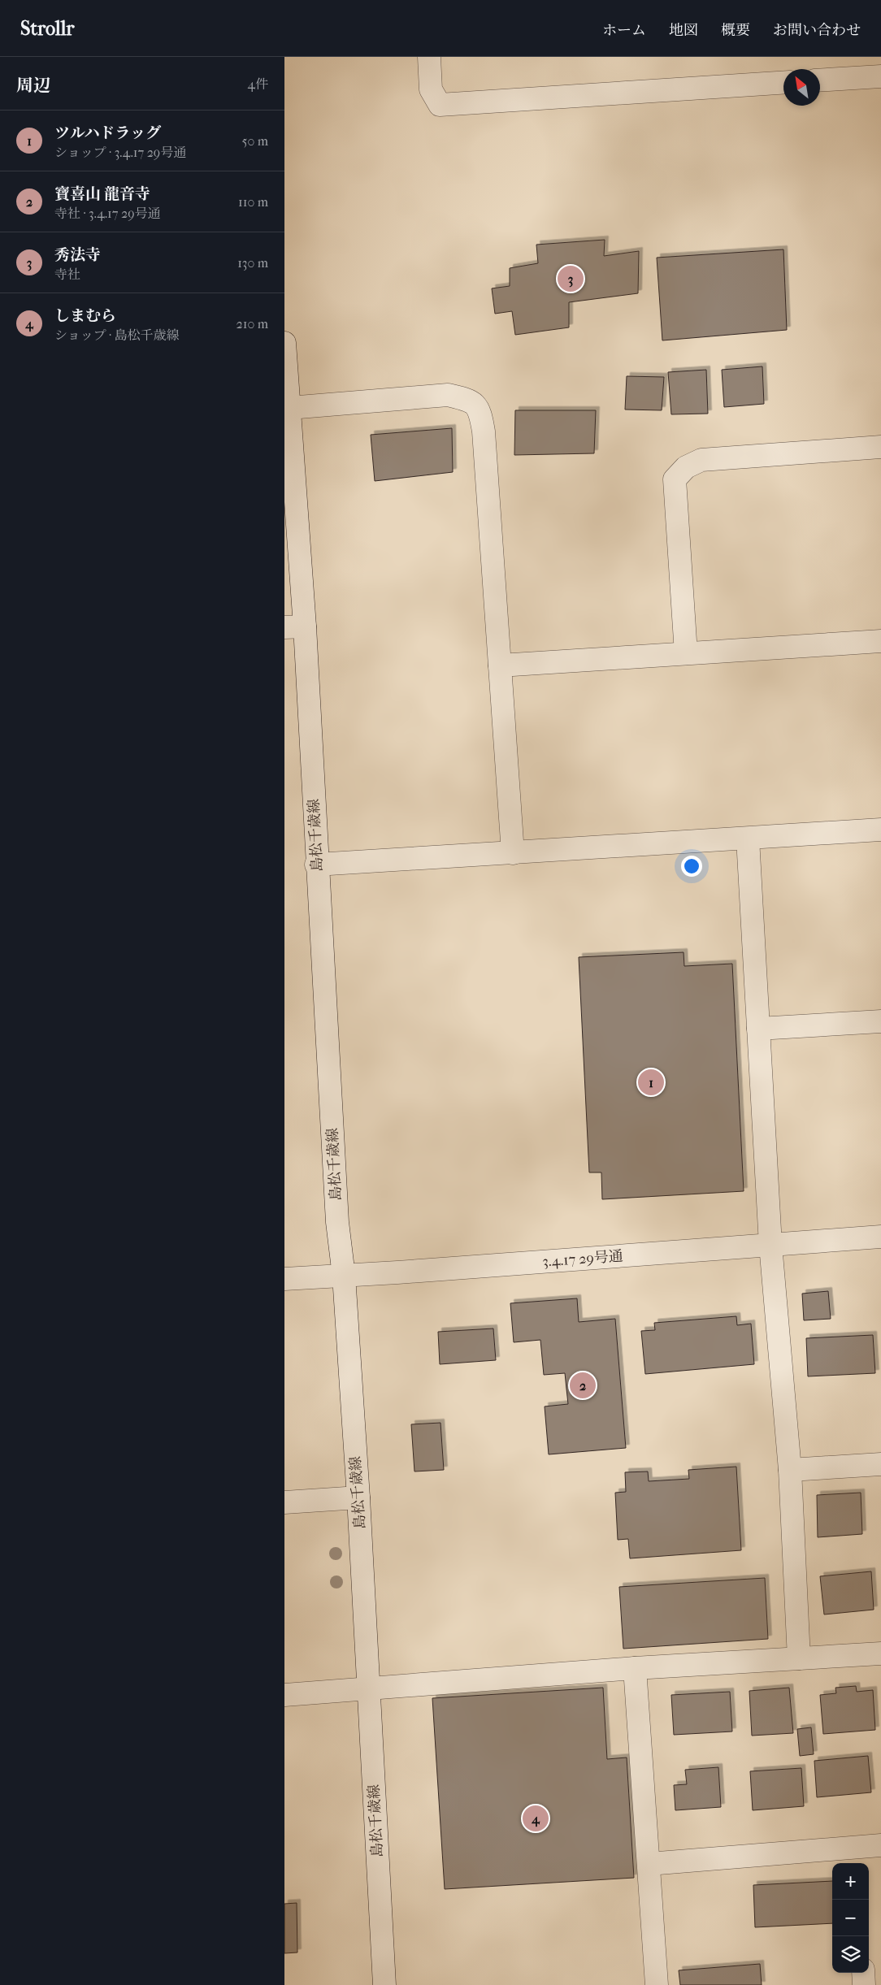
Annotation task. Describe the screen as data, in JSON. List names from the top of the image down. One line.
{"streets":{"street":["島松千歳線","3.4.17 29号通"]},"crossings":[["島松千歳線","3.4.17 29号通"]],"north":"top left","page":{"header":"Strollr","nav":["ホーム","地図","概要","お問い合わせ"],"heading":["周辺","4件"],"list":[{"mark":"1","name":"ツルハドラッグ","note":"ショップ · 3.4.17 29号通","value":"50 m"},{"mark":"2","name":"寶喜山 龍音寺","note":"寺社 · 3.4.17 29号通","value":"110 m"},{"mark":"3","name":"秀法寺","note":"寺社","value":"130 m"},{"mark":"4","name":"しまむら","note":"ショップ · 島松千歳線","value":"210 m"}],"pins":["3","1","2","4"],"map_buttons":["+","−"]}}
